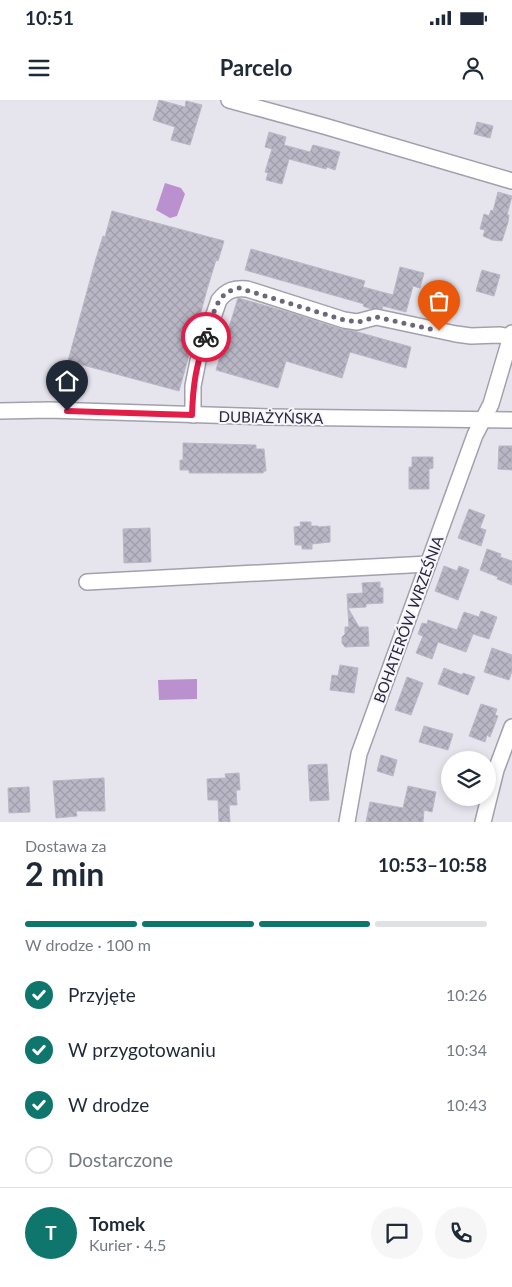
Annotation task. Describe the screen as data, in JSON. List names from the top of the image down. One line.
{"streets":{"street":["DUBIAŻYŃSKA","BOHATERÓW WRZEŚNIA"]},"crossings":[["DUBIAŻYŃSKA","BOHATERÓW WRZEŚNIA"]],"page":{"status":"10:51","header":"Parcelo","heading":["2 min","Dostawa za","10:53–10:58"],"panel":["Tomek","Kurier · 4.5"],"bar":"W drodze · 100 m","list":[["Przyjęte","10:26"],["W przygotowaniu","10:34"],["W drodze","10:43"],"Dostarczone"],"round":"T"}}
